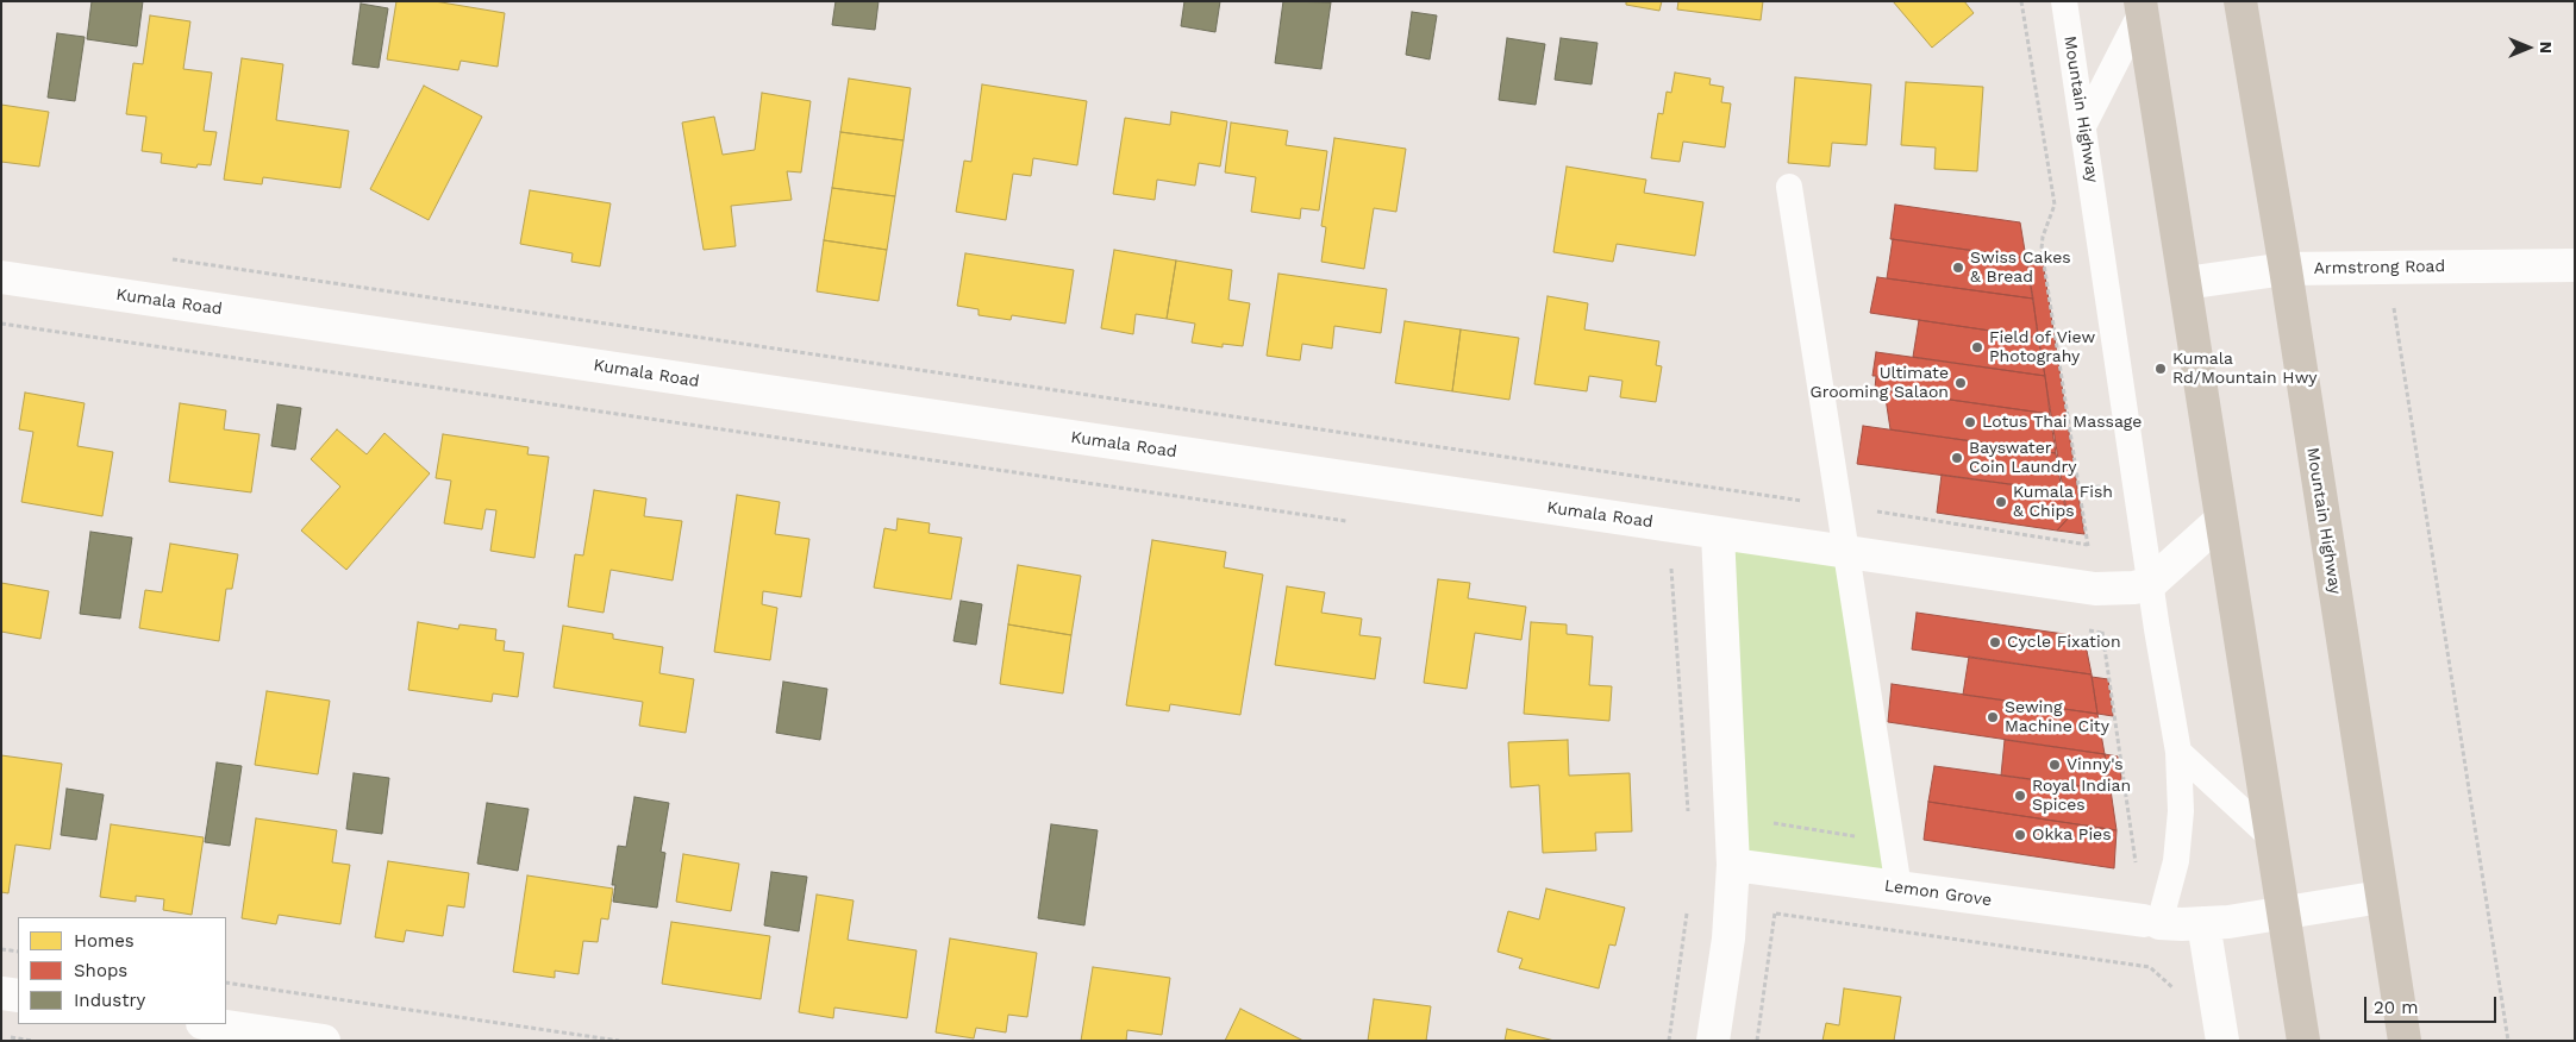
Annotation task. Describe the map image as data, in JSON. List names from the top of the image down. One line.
{"streets":{"main road":["Mountain Highway"],"street":["Armstrong Road","Kumala Road","Lemon Grove"]},"crossings":[["Mountain Highway","Armstrong Road"],["Mountain Highway","Kumala Road"],["Mountain Highway","Lemon Grove"]],"places":["Swiss Cakes & Bread","Field of View Photograhy","Kumala Rd/Mountain Hwy","Ultimate Grooming Salaon","Lotus Thai Massage","Bayswater Coin Laundry","Kumala Fish & Chips","Cycle Fixation","Sewing Machine City","Vinny's","Royal Indian Spices","Okka Pies"],"legend":["Homes","Shops","Industry"],"scale_bar":"20 m","north":"right"}
